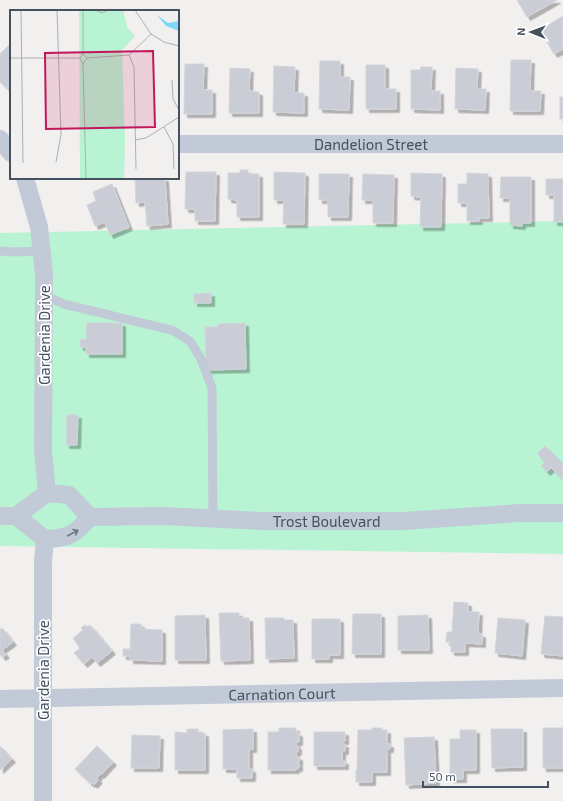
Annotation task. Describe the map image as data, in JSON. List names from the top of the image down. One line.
{"streets":{"street":["Dandelion Street","Gardenia Drive","Trost Boulevard","Carnation Court"]},"crossings":[["Gardenia Drive","Carnation Court"]],"scale_bar":"50 m","north":"left"}
